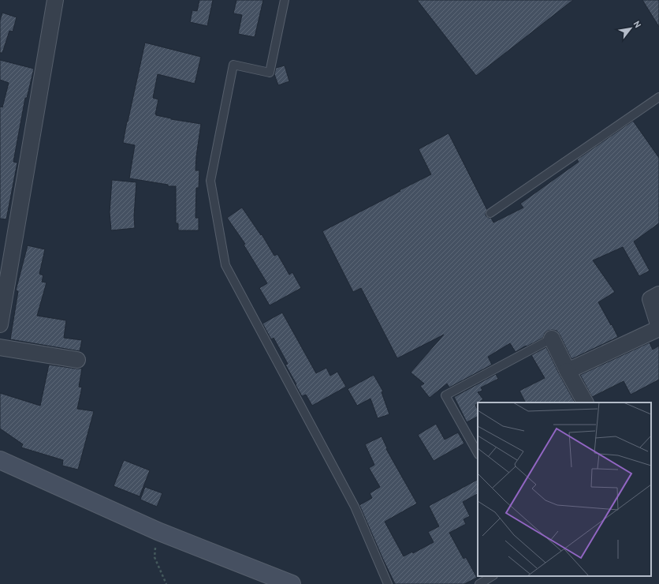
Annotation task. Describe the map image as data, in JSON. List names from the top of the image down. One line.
{"north":"top right"}
